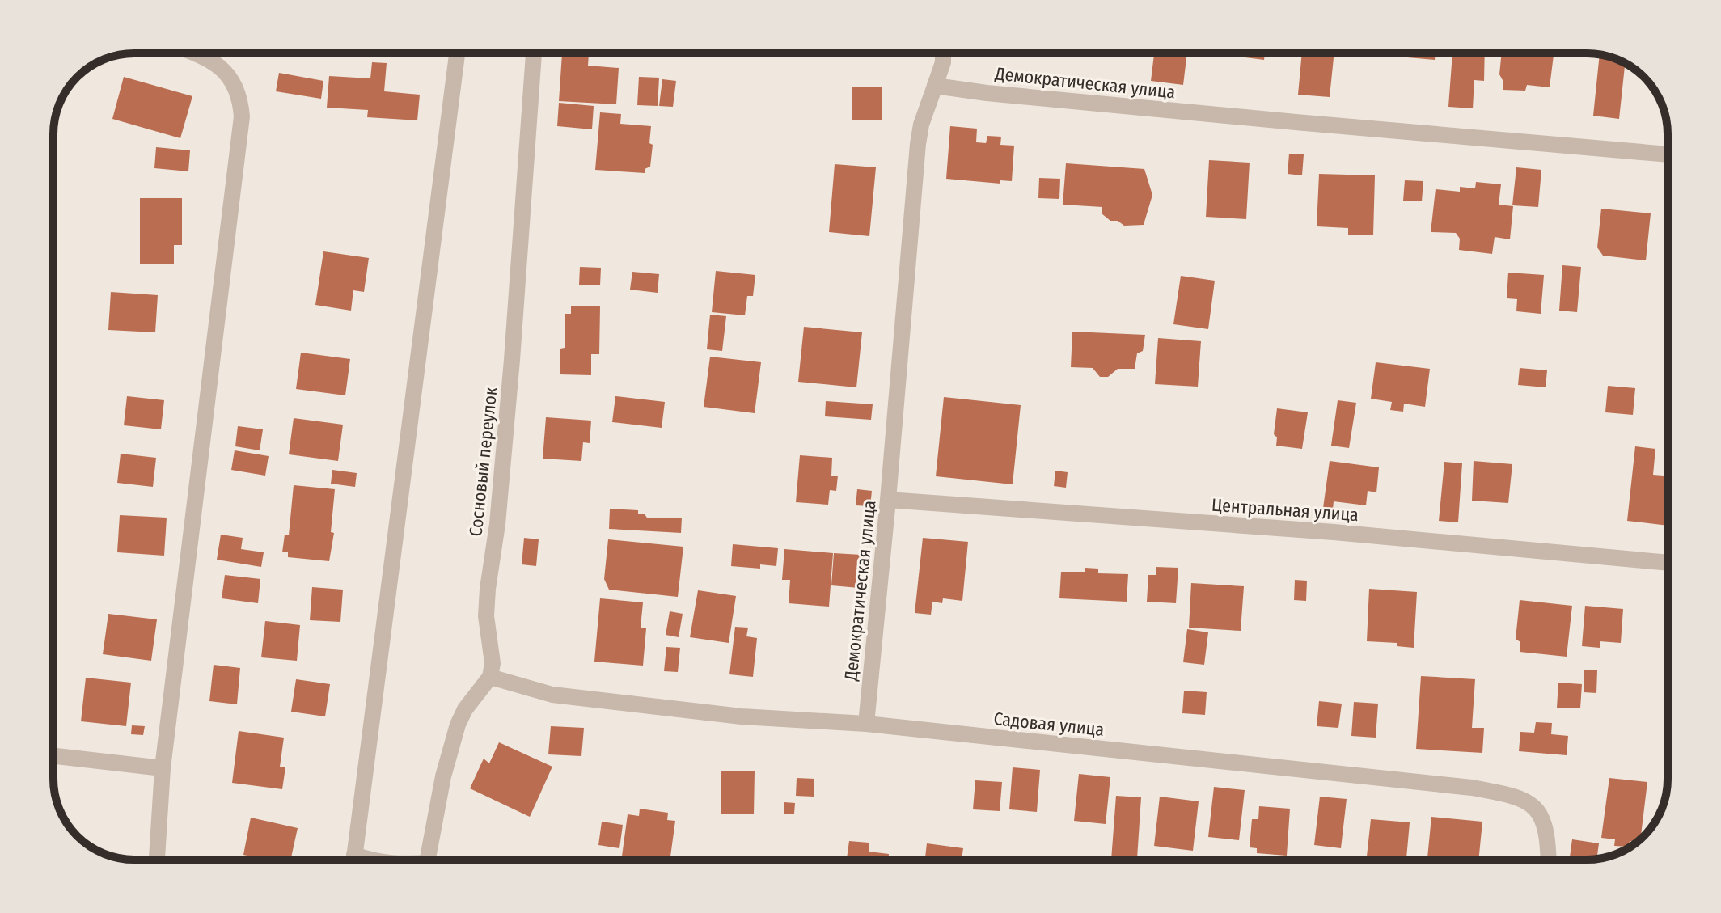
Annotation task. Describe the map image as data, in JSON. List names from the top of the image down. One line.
{"streets":{"street":["Демократическая улица","Сосновый переулок","Центральная улица","Садовая улица"]},"crossings":[["Демократическая улица","Центральная улица"],["Демократическая улица","Садовая улица"],["Сосновый переулок","Садовая улица"]]}
